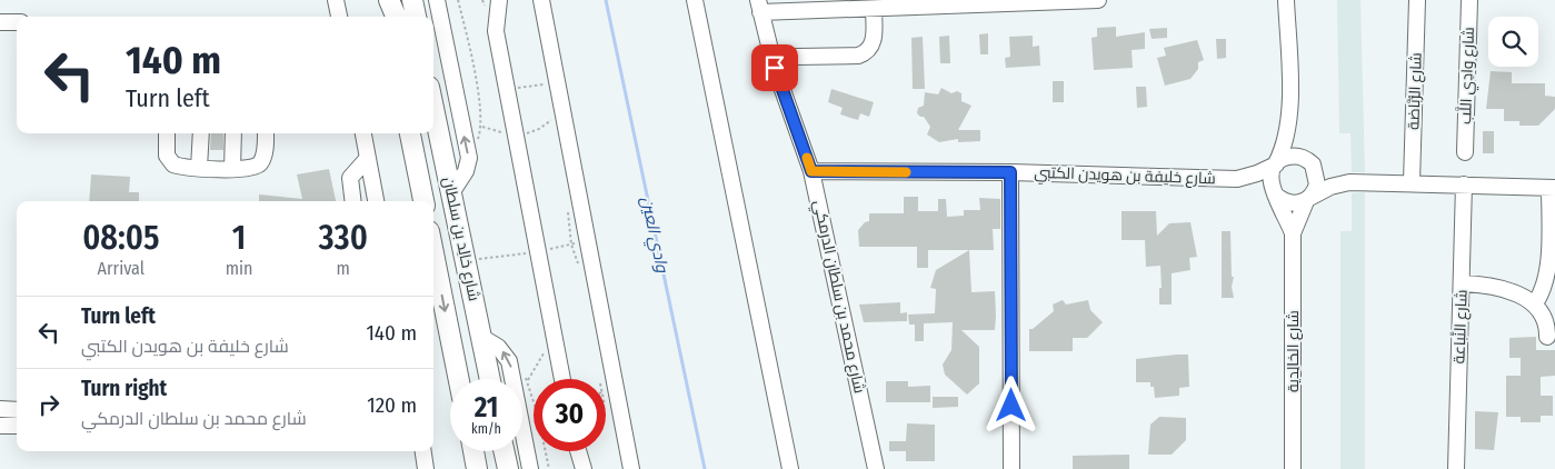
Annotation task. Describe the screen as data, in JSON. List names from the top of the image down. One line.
{"streets":{"main road":["شارع خالِد بن سلطان"],"street":["شارع وادِي اللَّب","شارع الرُّبَّاضة","شارع خليفة بن هويدن الكتبي","شارع محمد بن سلطان الدرمكي","شارع النَّباعة","شارع الخالِدية"]},"crossings":[["شارع خليفة بن هويدن الكتبي","شارع محمد بن سلطان الدرمكي"],["شارع خليفة بن هويدن الكتبي","شارع الخالِدية"]],"water":["وادي العين"],"page":{"turn":["140 m","Turn left"],"eta":["08:05","Arrival","1","min","330","m"],"list":[{"name":"Turn left","note":"شارع خليفة بن هويدن الكتبي","value":"140 m"},{"name":"Turn right","note":"شارع محمد بن سلطان الدرمكي","value":"120 m"}],"speed":"21 km/h","limit":"30"}}
